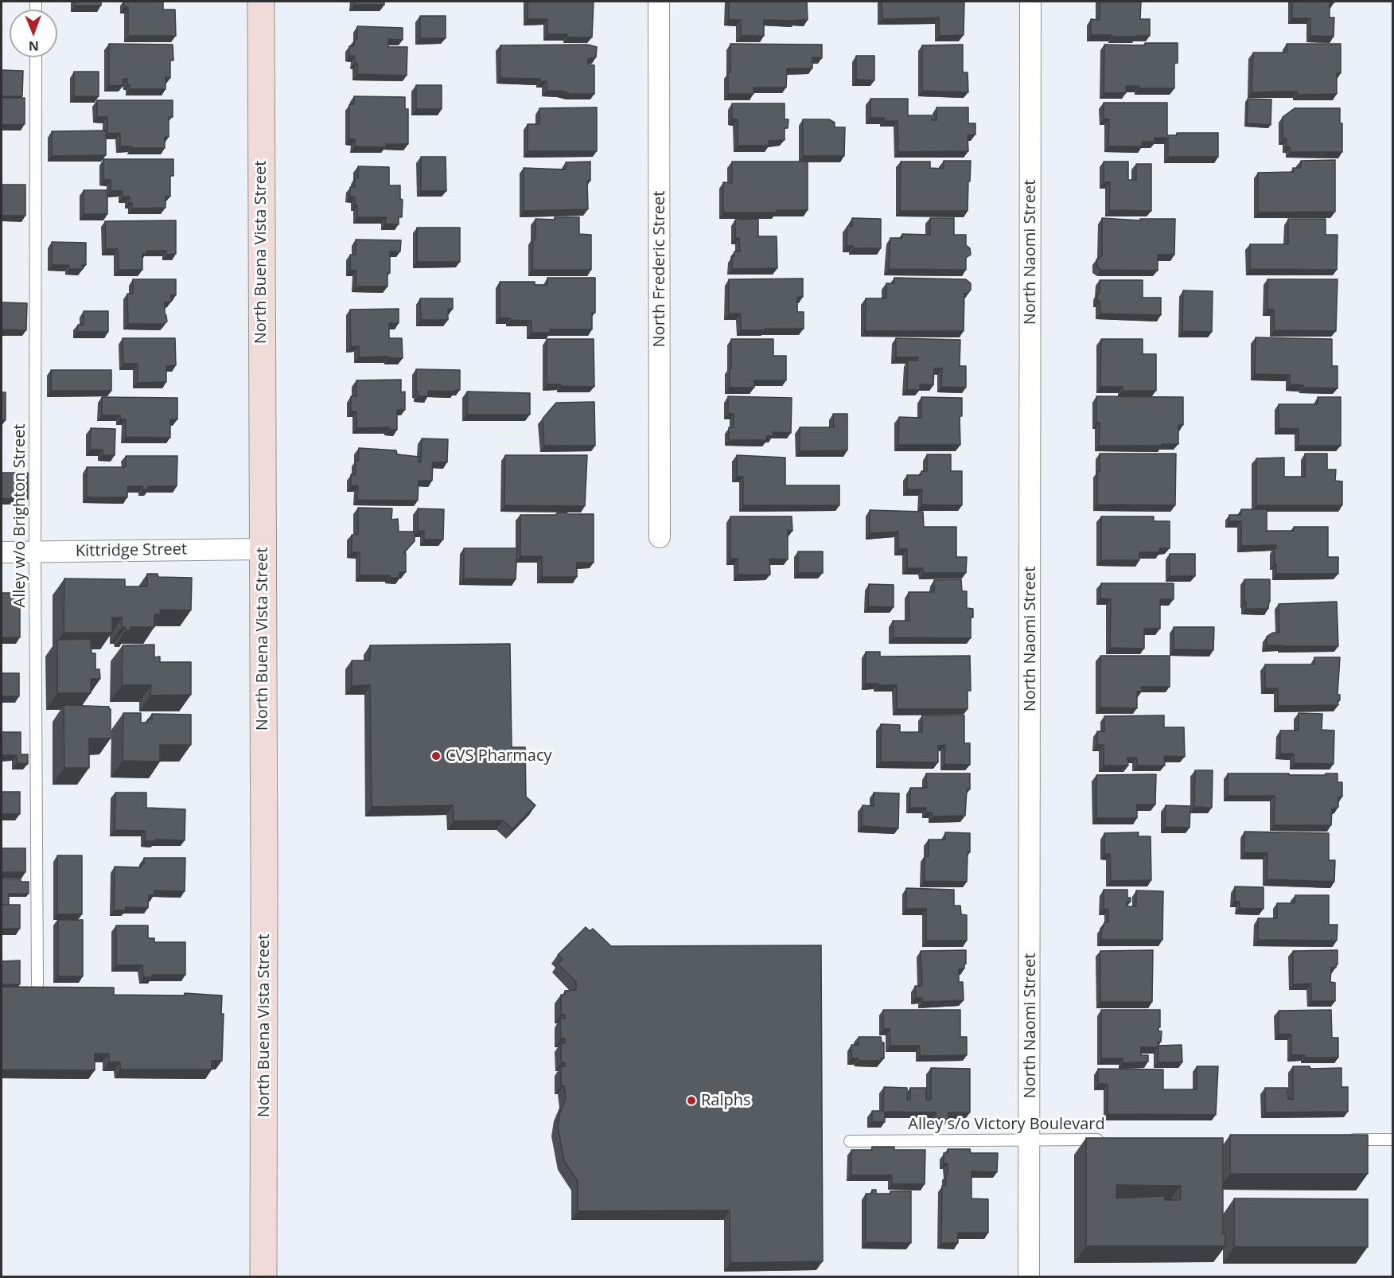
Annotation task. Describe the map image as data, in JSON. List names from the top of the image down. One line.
{"streets":{"main road":["North Buena Vista Street"],"street":["North Naomi Street","North Frederic Street","Kittridge Street"],"lane":["Alley w/o Brighton Street","Alley s/o Victory Boulevard"]},"crossings":[["North Buena Vista Street","Kittridge Street"],["North Naomi Street","Alley s/o Victory Boulevard"],["Alley w/o Brighton Street","Kittridge Street"]],"places":["CVS Pharmacy","Ralphs"],"north":"bottom"}
